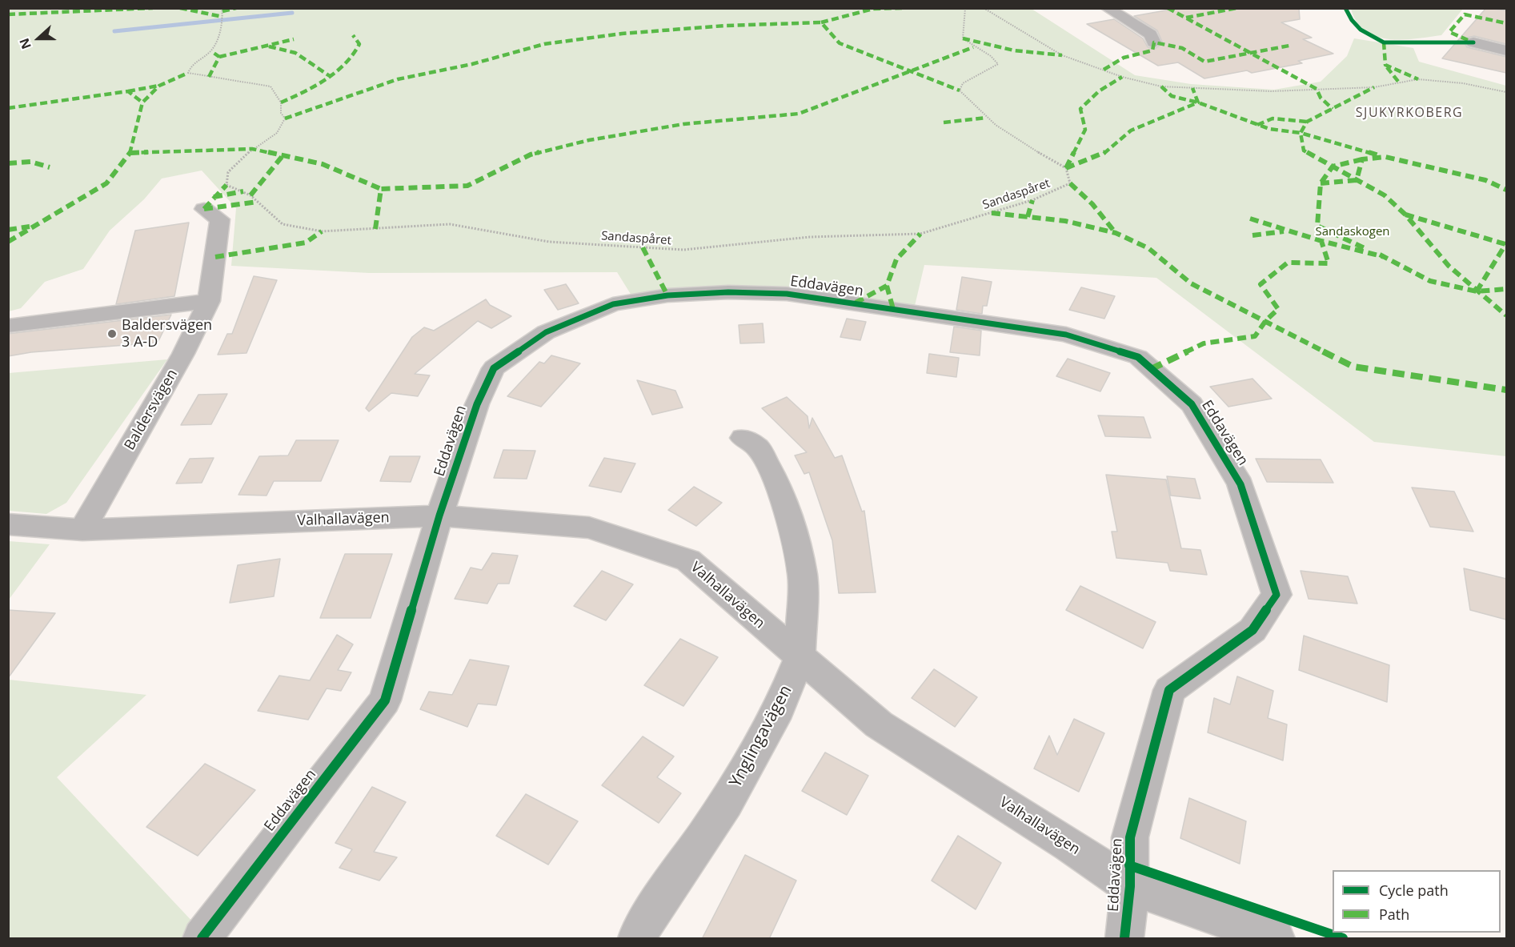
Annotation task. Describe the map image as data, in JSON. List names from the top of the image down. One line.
{"streets":{"street":["Eddavägen","Baldersvägen","Valhallavägen","Ynglingavägen"],"path":["Sandaspåret"]},"crossings":[["Eddavägen","Valhallavägen"],["Baldersvägen","Valhallavägen"],["Valhallavägen","Ynglingavägen"]],"districts":["SJUKYRKOBERG"],"parks":["Sandaskogen"],"places":["Baldersvägen 3 A-D"],"legend":["Cycle path","Path"],"north":"left"}
